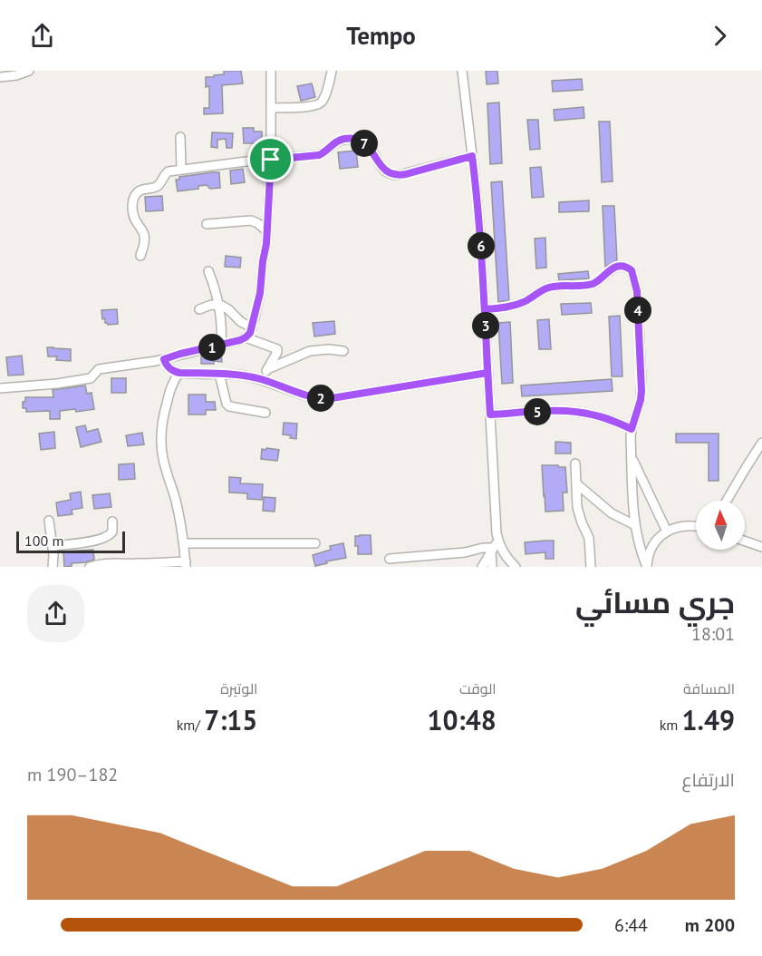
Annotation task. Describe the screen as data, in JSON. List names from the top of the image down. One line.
{"scale_bar":"100 m","north":"top","page":{"header":"Tempo","pins":["7","6","4","3","1","2","5"],"scale":"100 m","heading":["جري مسائي","18:01"],"stats":[["المسافة","1.49 km"],["الوقت","10:48"],["الوتيرة","7:15 /km"]],"chart":["الارتفاع","182–190 m"],"list":[{"name":"200 m","note":"6:44"}]}}
